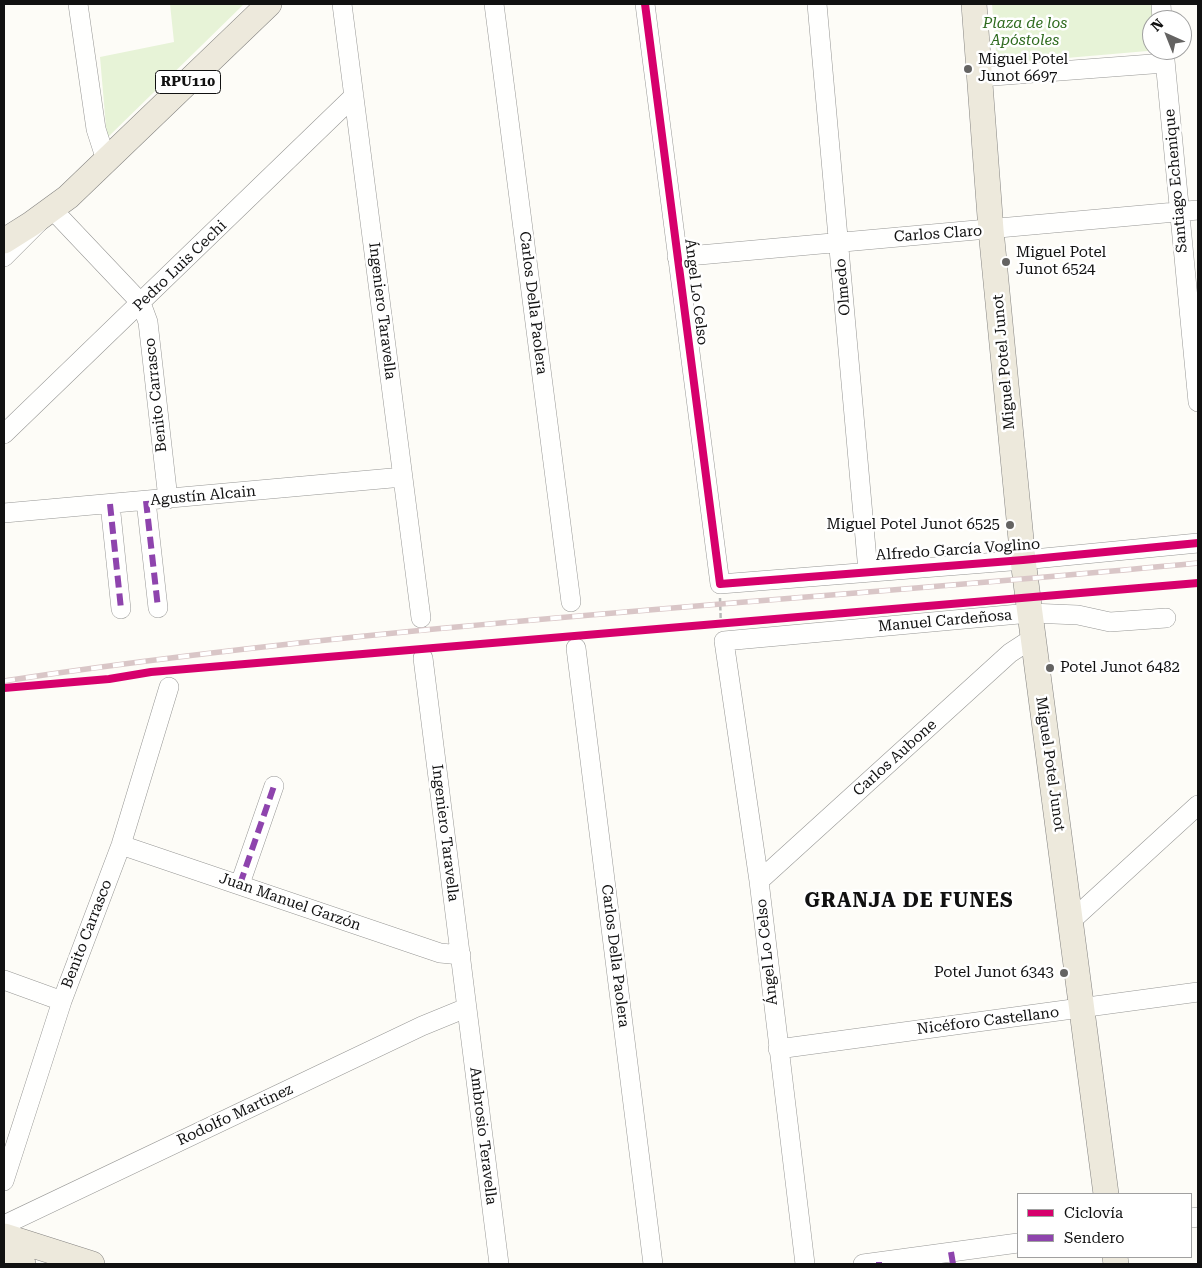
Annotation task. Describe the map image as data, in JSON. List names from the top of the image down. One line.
{"streets":{"main road":["RPU110","Miguel Potel Junot"],"street":["Santiago Echenique","Carlos Claro","Pedro Luis Cechi","Olmedo","Ángel Lo Celso","Carlos Della Paolera","Ingeniero Taravella","Benito Carrasco","Agustín Alcain","Alfredo García Voglino","Manuel Cardeñosa","Carlos Aubone","Juan Manuel Garzón","Nicéforo Castellano","Rodolfo Martinez","Ambrosio Teravella"]},"crossings":[["RPU110","Benito Carrasco"],["Santiago Echenique","Carlos Claro"],["Carlos Claro","Olmedo"],["Carlos Claro","Ángel Lo Celso"],["Carlos Claro","Miguel Potel Junot"],["Pedro Luis Cechi","Ingeniero Taravella"],["Pedro Luis Cechi","Benito Carrasco"],["Olmedo","Alfredo García Voglino"],["Ángel Lo Celso","Alfredo García Voglino"],["Ángel Lo Celso","Manuel Cardeñosa"],["Ángel Lo Celso","Carlos Aubone"],["Ángel Lo Celso","Nicéforo Castellano"],["Ingeniero Taravella","Agustín Alcain"],["Ingeniero Taravella","Juan Manuel Garzón"],["Ingeniero Taravella","Rodolfo Martinez"],["Ingeniero Taravella","Ambrosio Teravella"],["Miguel Potel Junot","Alfredo García Voglino"],["Miguel Potel Junot","Manuel Cardeñosa"],["Miguel Potel Junot","Carlos Aubone"],["Miguel Potel Junot","Nicéforo Castellano"],["Benito Carrasco","Agustín Alcain"],["Benito Carrasco","Juan Manuel Garzón"],["Rodolfo Martinez","Ambrosio Teravella"]],"districts":["GRANJA DE FUNES"],"parks":["Plaza de los Apóstoles"],"places":["Miguel Potel Junot 6697","Miguel Potel Junot 6524","Miguel Potel Junot 6525","Potel Junot 6482","Potel Junot 6343"],"legend":["Ciclovía","Sendero"],"north":"top left"}
